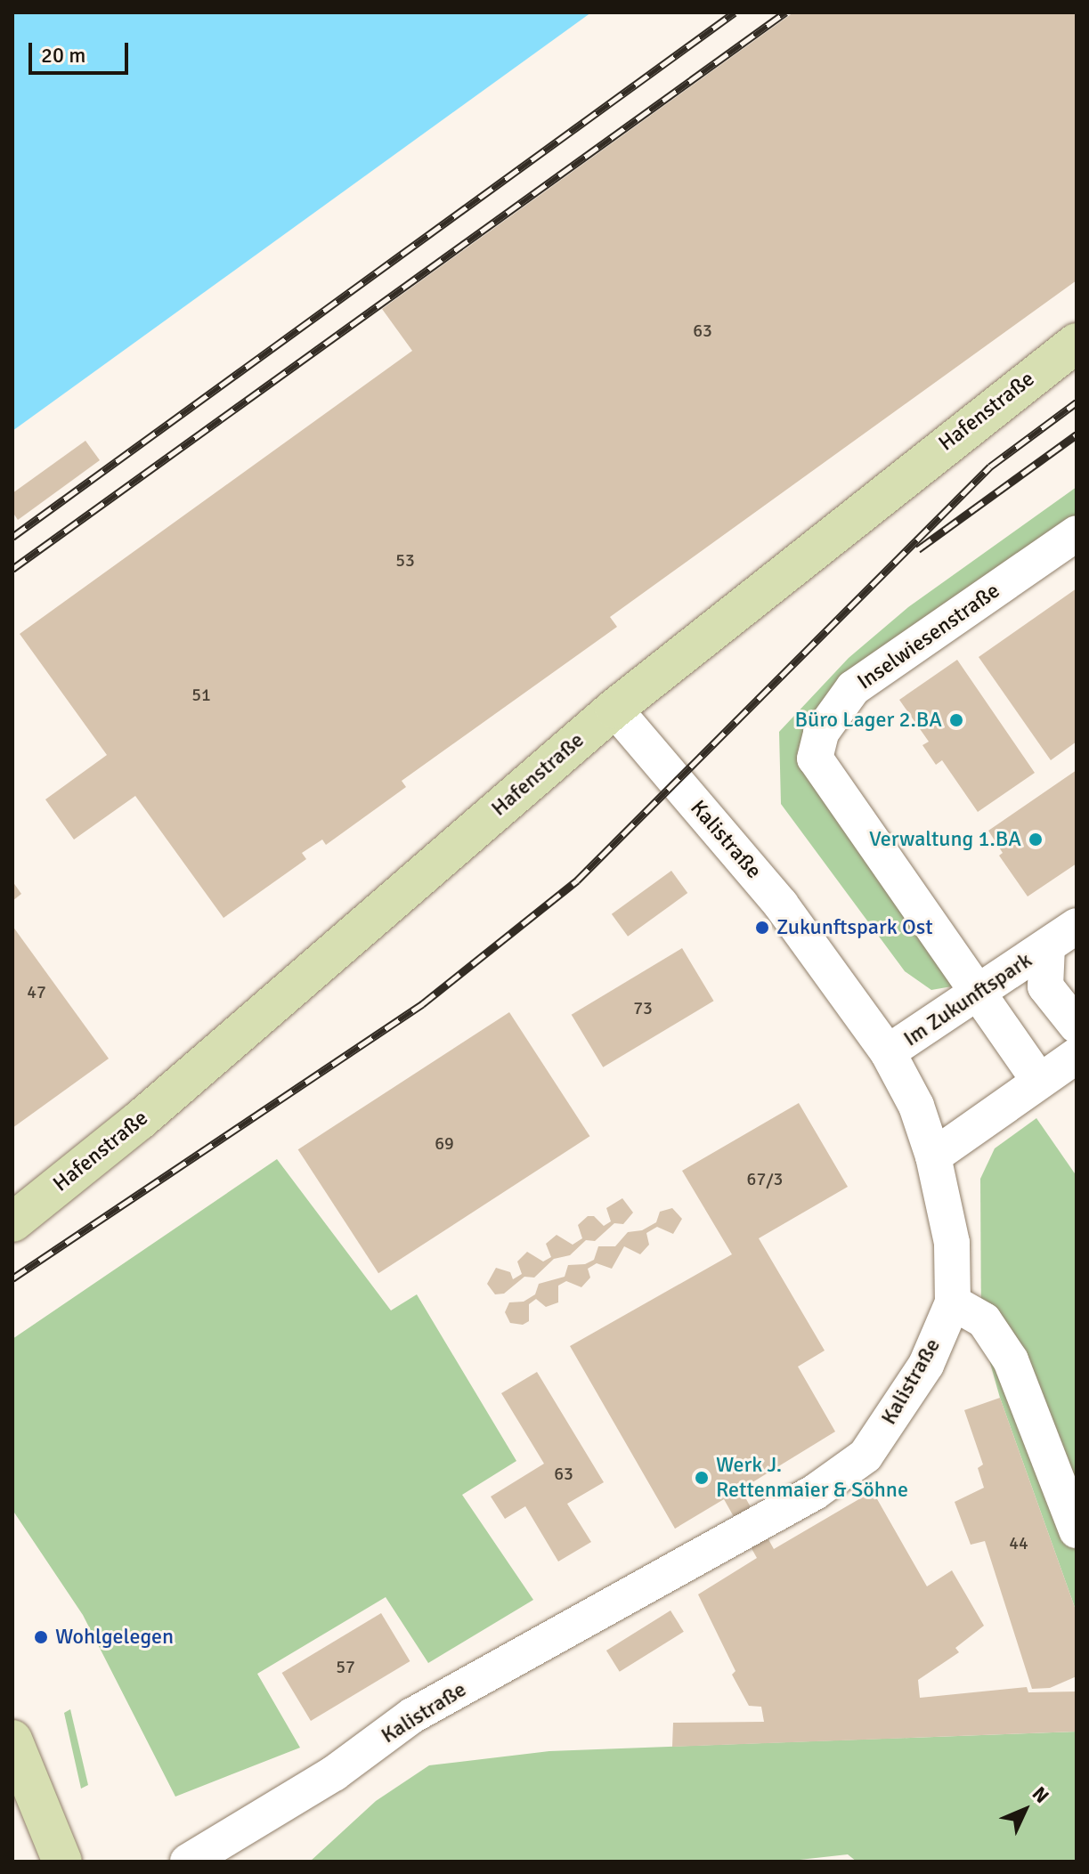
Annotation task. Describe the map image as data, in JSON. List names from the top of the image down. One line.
{"streets":{"main road":["Hafenstraße"],"street":["Inselwiesenstraße","Kalistraße","Im Zukunftspark"]},"crossings":[["Hafenstraße","Kalistraße"],["Inselwiesenstraße","Im Zukunftspark"],["Kalistraße","Im Zukunftspark"]],"places":["Büro Lager 2.BA","Verwaltung 1.BA","Zukunftspark Ost","Werk J. Rettenmaier & Söhne","Wohlgelegen"],"house_numbers":["63","53","51","47","73","69","67/3","63","44","57"],"scale_bar":"20 m","north":"top right"}
